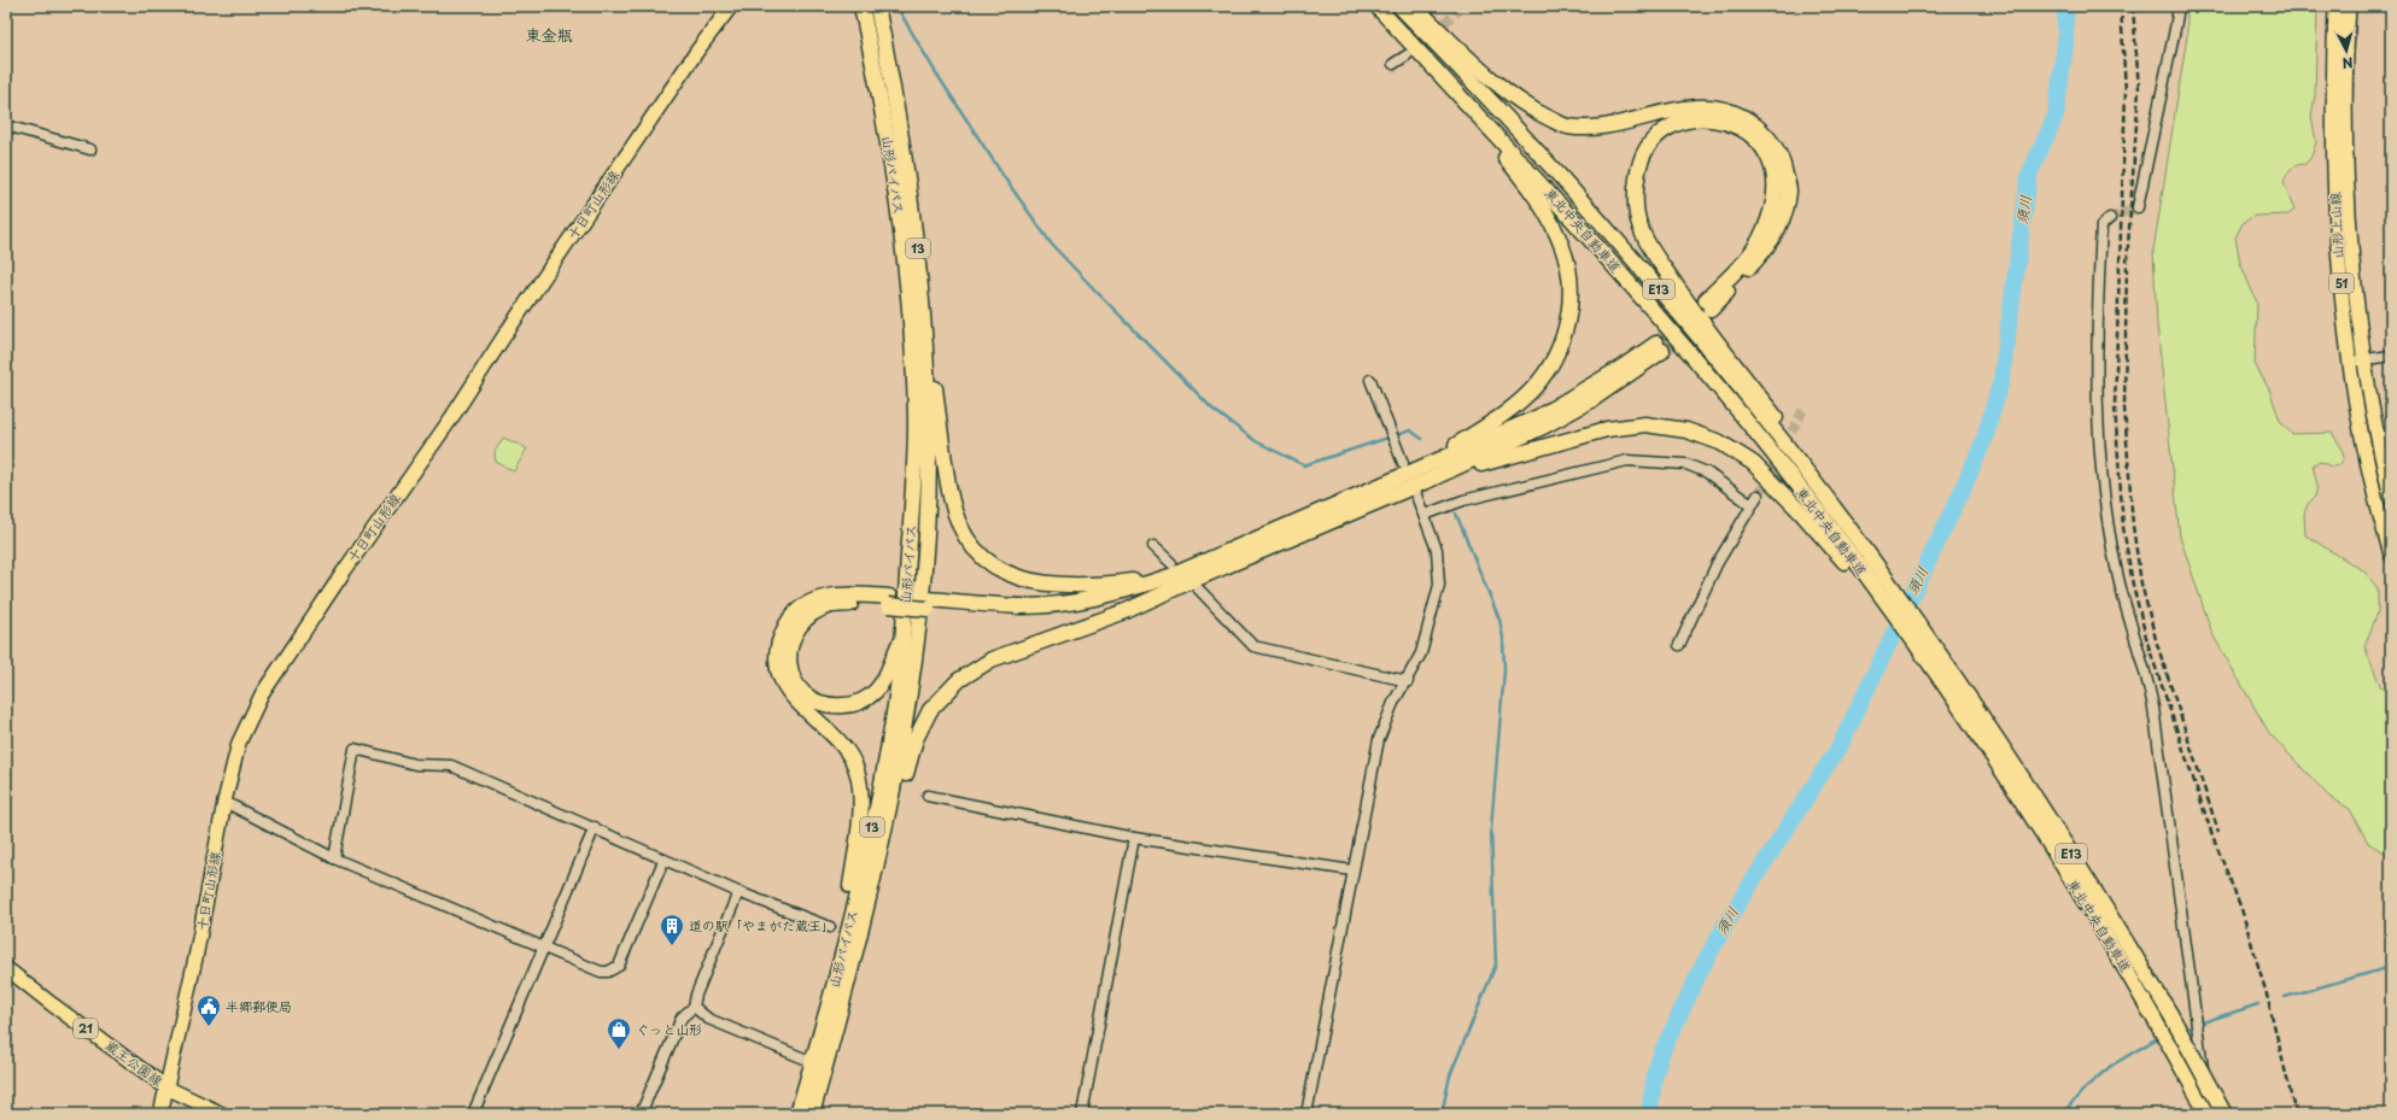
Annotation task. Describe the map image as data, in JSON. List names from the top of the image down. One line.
{"streets":{"highway":["山形バイパス","東北中央自動車道","13","E13"],"main road":["十日町山形線","山形上山線","51","21","蔵王公園線"]},"crossings":[["十日町山形線","蔵王公園線"]],"districts":["東金瓶"],"water":["須川"],"places":{"building":["道の駅「やまがた蔵王」"],"public building":["半郷郵便局"],"shop":["ぐっと山形"]},"north":"bottom"}
